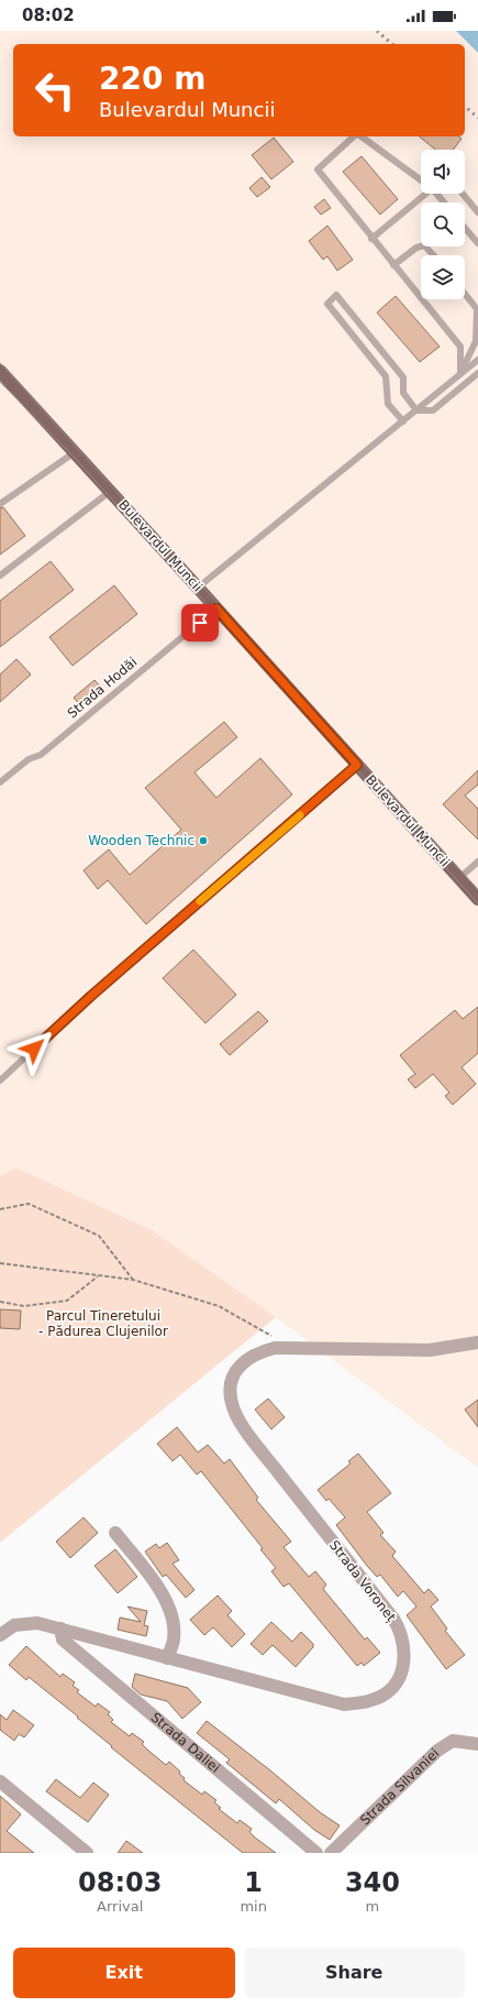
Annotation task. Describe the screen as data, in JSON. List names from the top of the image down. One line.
{"streets":{"main road":["Bulevardul Muncii"],"street":["Strada Voroneț","Strada Daliei","Strada Silvaniei"],"lane":["Strada Hodăi"]},"crossings":[["Bulevardul Muncii","Strada Hodăi"],["Strada Voroneț","Strada Daliei"]],"parks":["Parcul Tineretului - Pădurea Clujenilor"],"places":["Wooden Technic"],"page":{"status":"08:02","turn":["220 m","Bulevardul Muncii"],"eta":["08:03","Arrival","1","min","340","m"],"buttons":["Exit","Share"]}}
